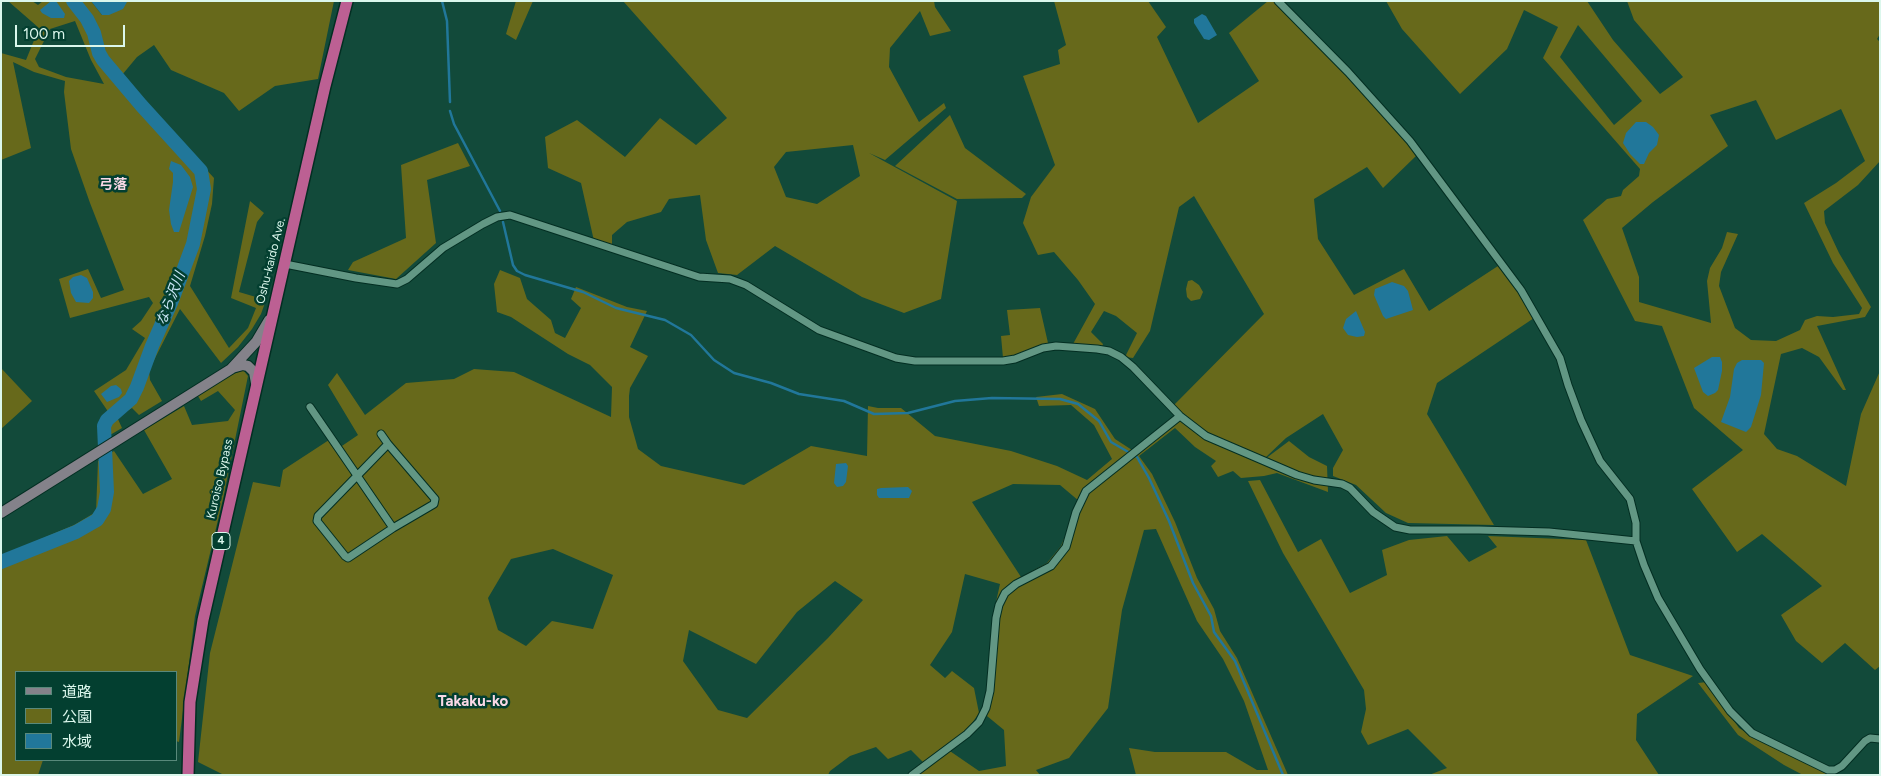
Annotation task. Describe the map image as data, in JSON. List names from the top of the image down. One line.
{"streets":{"highway":["Oshu-kaido Ave.","Kuroiso Bypass","4"]},"crossings":[["Oshu-kaido Ave.","Kuroiso Bypass"]],"districts":["弓落","Takaku-ko"],"water":["なら沢川"],"legend":["道路","公園","水域"],"scale_bar":"100 m"}
